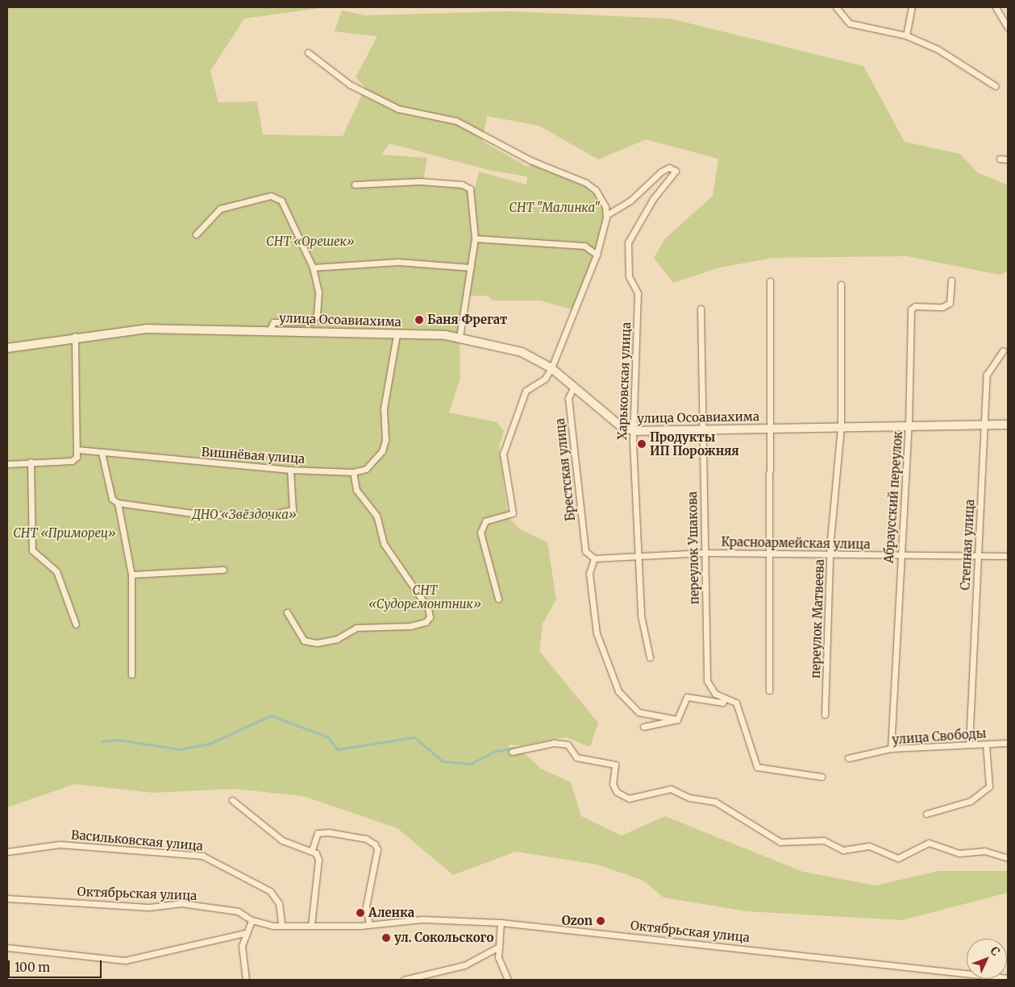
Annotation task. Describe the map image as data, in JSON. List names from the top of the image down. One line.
{"streets":{"street":["улица Осоавиахима","Харьковская улица","Вишнёвая улица","Брестская улица","Абраусский переулок","Красноармейская улица","Степная улица","переулок Ушакова","переулок Матвеева","улица Свободы","Васильковская улица","Октябрьская улица"]},"crossings":[["улица Осоавиахима","Харьковская улица"],["улица Осоавиахима","Вишнёвая улица"],["улица Осоавиахима","Брестская улица"],["улица Осоавиахима","Абраусский переулок"],["улица Осоавиахима","Степная улица"],["улица Осоавиахима","переулок Ушакова"],["улица Осоавиахима","переулок Матвеева"],["Харьковская улица","Красноармейская улица"],["Брестская улица","Красноармейская улица"],["Абраусский переулок","Красноармейская улица"],["Абраусский переулок","улица Свободы"],["Красноармейская улица","Степная улица"],["Красноармейская улица","переулок Ушакова"],["Красноармейская улица","переулок Матвеева"],["Степная улица","улица Свободы"],["Васильковская улица","Октябрьская улица"]],"parks":["СНТ \"Малинка\"","СНТ «Орешек»","ДНО «Звёздочка»","СНТ «Приморец»","СНТ «Судоремонтник»"],"places":["Баня Фрегат","Продукты ИП Порожняя","Аленка","Ozon","ул. Сокольского"],"scale_bar":"100 m","north":"top right"}
